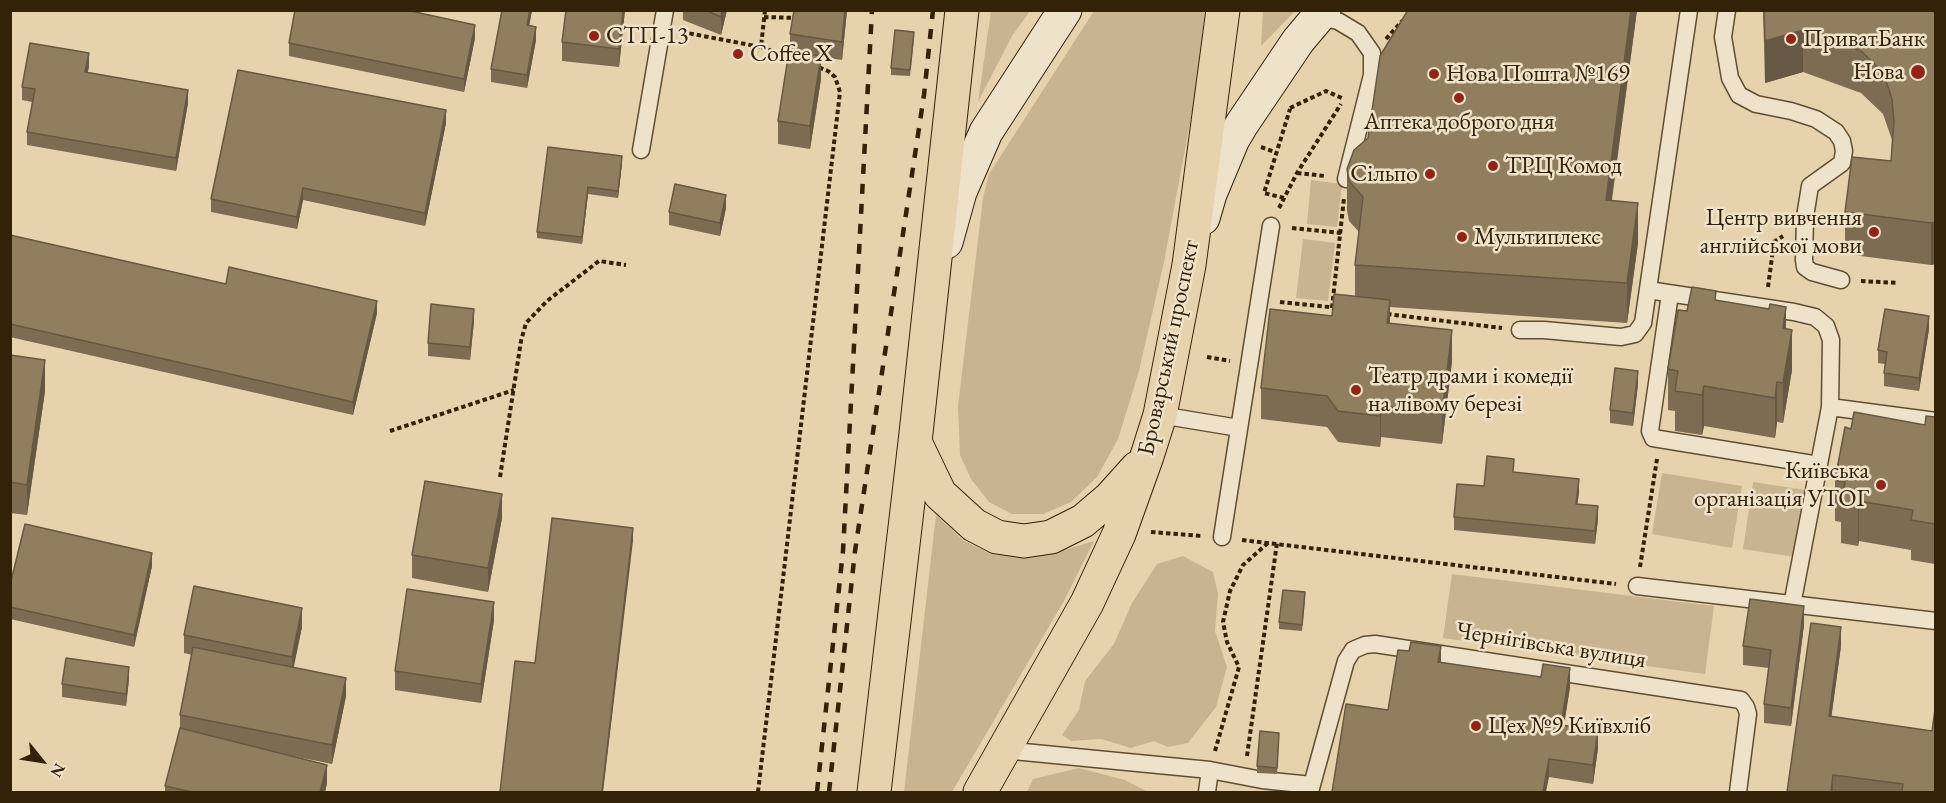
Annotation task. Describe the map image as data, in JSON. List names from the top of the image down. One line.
{"streets":{"main road":["Броварський проспект"],"lane":["Чернігівська вулиця"]},"crossings":[["Броварський проспект","Чернігівська вулиця"]],"places":["СТП-13","ПриватБанк","Coffee X","Нова","Нова Пошта №169","Аптека доброго дня","ТРЦ Комод","Сільпо","Центр вивчення англійської мови","Мультиплекс","Театр драми і комедії на лівому березі","Київська організація УТОГ","Цех №9 Київхліб"],"north":"bottom right"}
